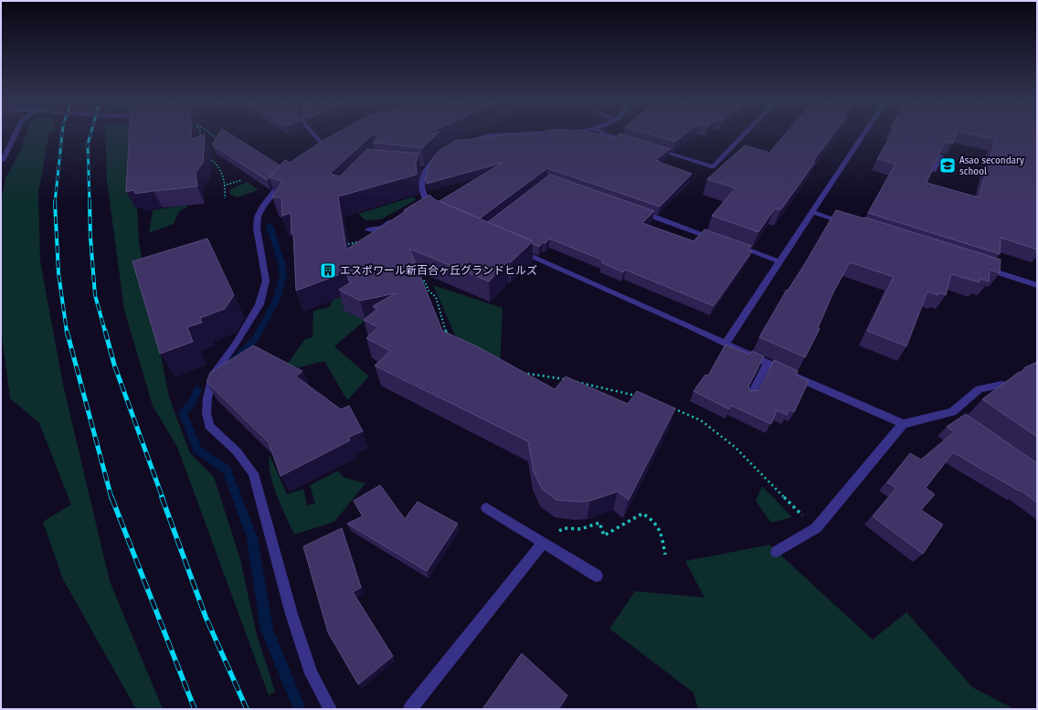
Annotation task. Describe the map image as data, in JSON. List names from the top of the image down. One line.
{"places":{"school or university":["Asao secondary school"],"building":["エスポワール新百合ヶ丘グランドヒルズ"]}}
